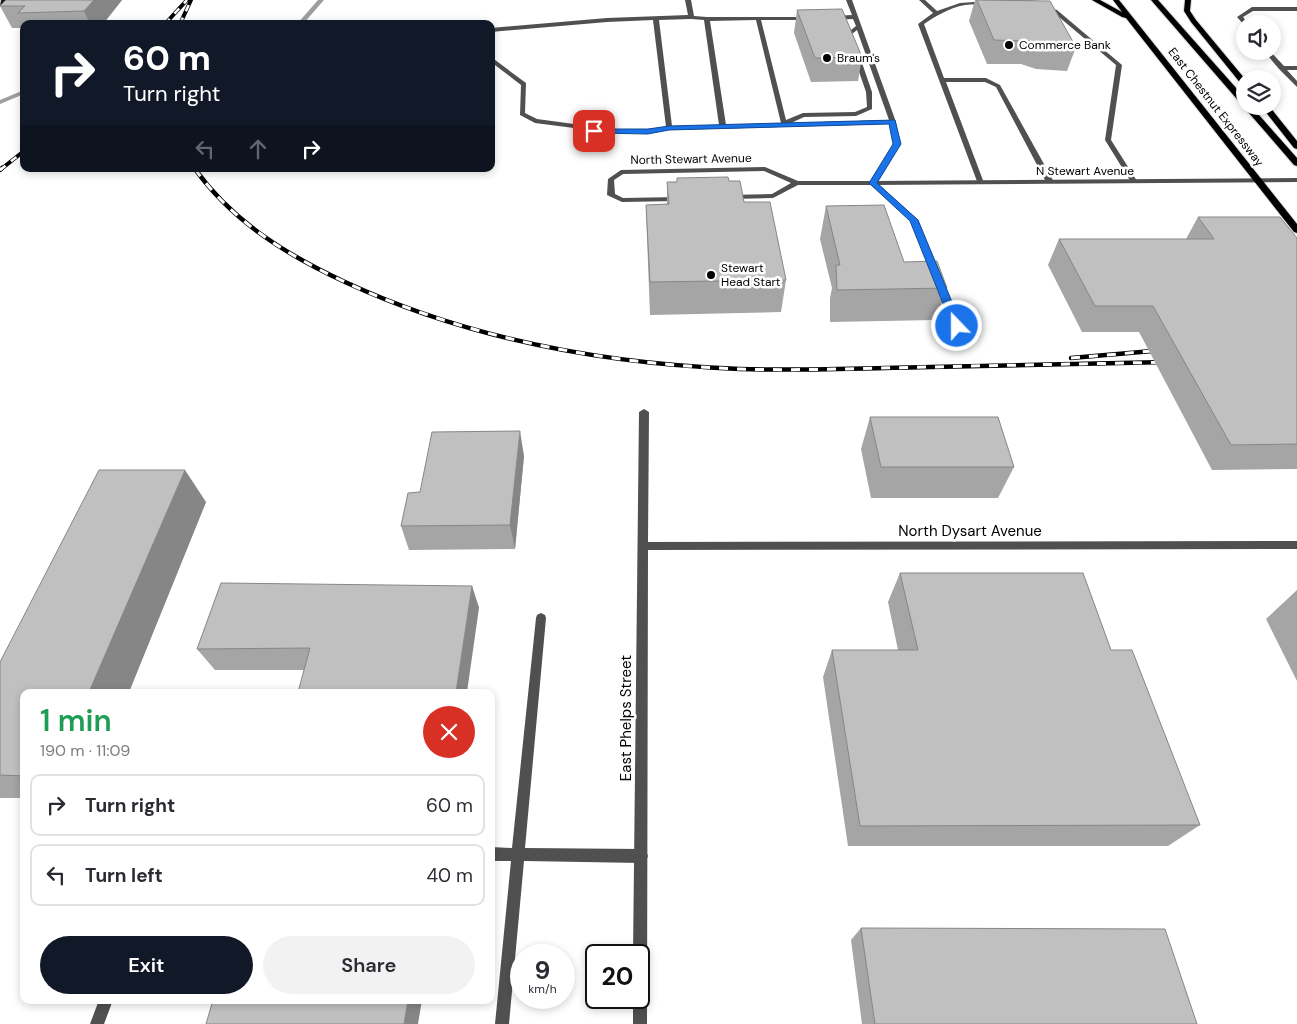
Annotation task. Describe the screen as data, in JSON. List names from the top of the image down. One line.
{"streets":{"main road":["East Chestnut Expressway"],"street":["North Stewart Avenue","N Stewart Avenue","North Dysart Avenue","East Phelps Street"]},"crossings":[["East Chestnut Expressway","N Stewart Avenue"],["North Stewart Avenue","N Stewart Avenue"],["North Dysart Avenue","East Phelps Street"]],"places":["Commerce Bank","Braum's","Stewart Head Start"],"page":{"turn":["60 m","Turn right"],"heading":["1 min","190 m · 11:09"],"list":[{"name":"Turn right","value":"60 m"},{"name":"Turn left","value":"40 m"}],"buttons":["Exit","Share"],"speed":"9 km/h","limit":"20"}}
